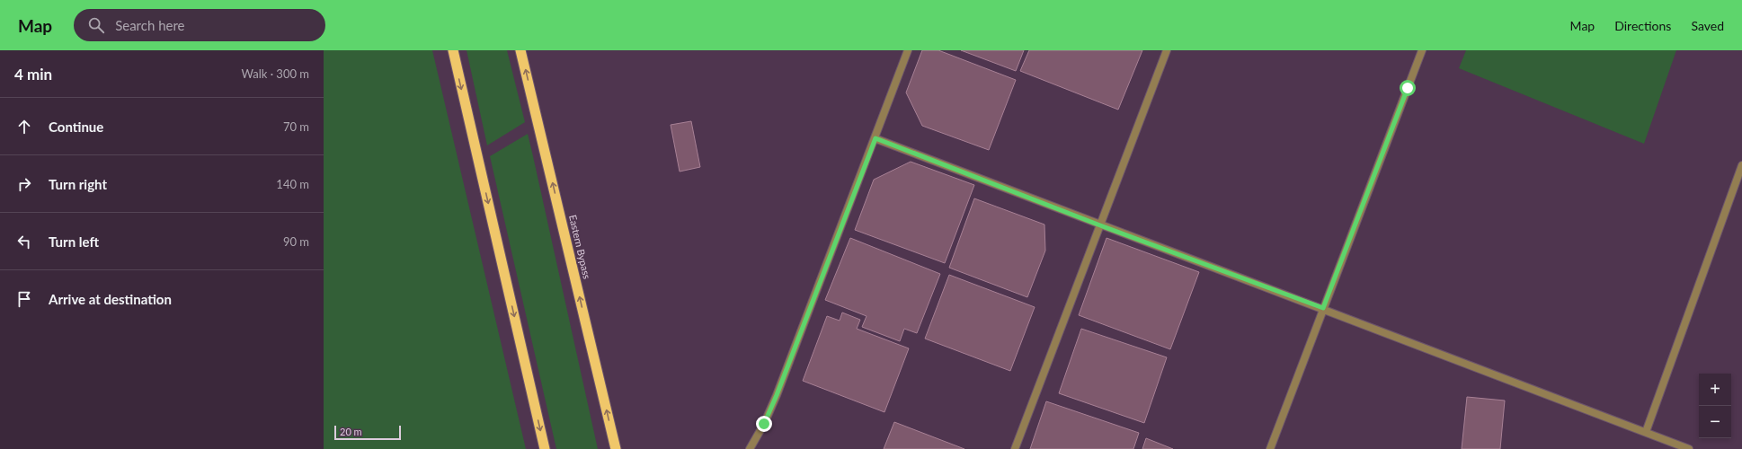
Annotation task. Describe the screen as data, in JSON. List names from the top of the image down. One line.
{"streets":{"highway":["Eastern Bypass"]},"scale_bar":"20 m","page":{"header":"Map","search":"Search here","nav":["Map","Directions","Saved"],"heading":["4 min","Walk · 300 m"],"list":[["Continue","70 m"],["Turn right","140 m"],["Turn left","90 m"],"Arrive at destination"],"map_buttons":["+","−"],"scale":"20 m"}}
